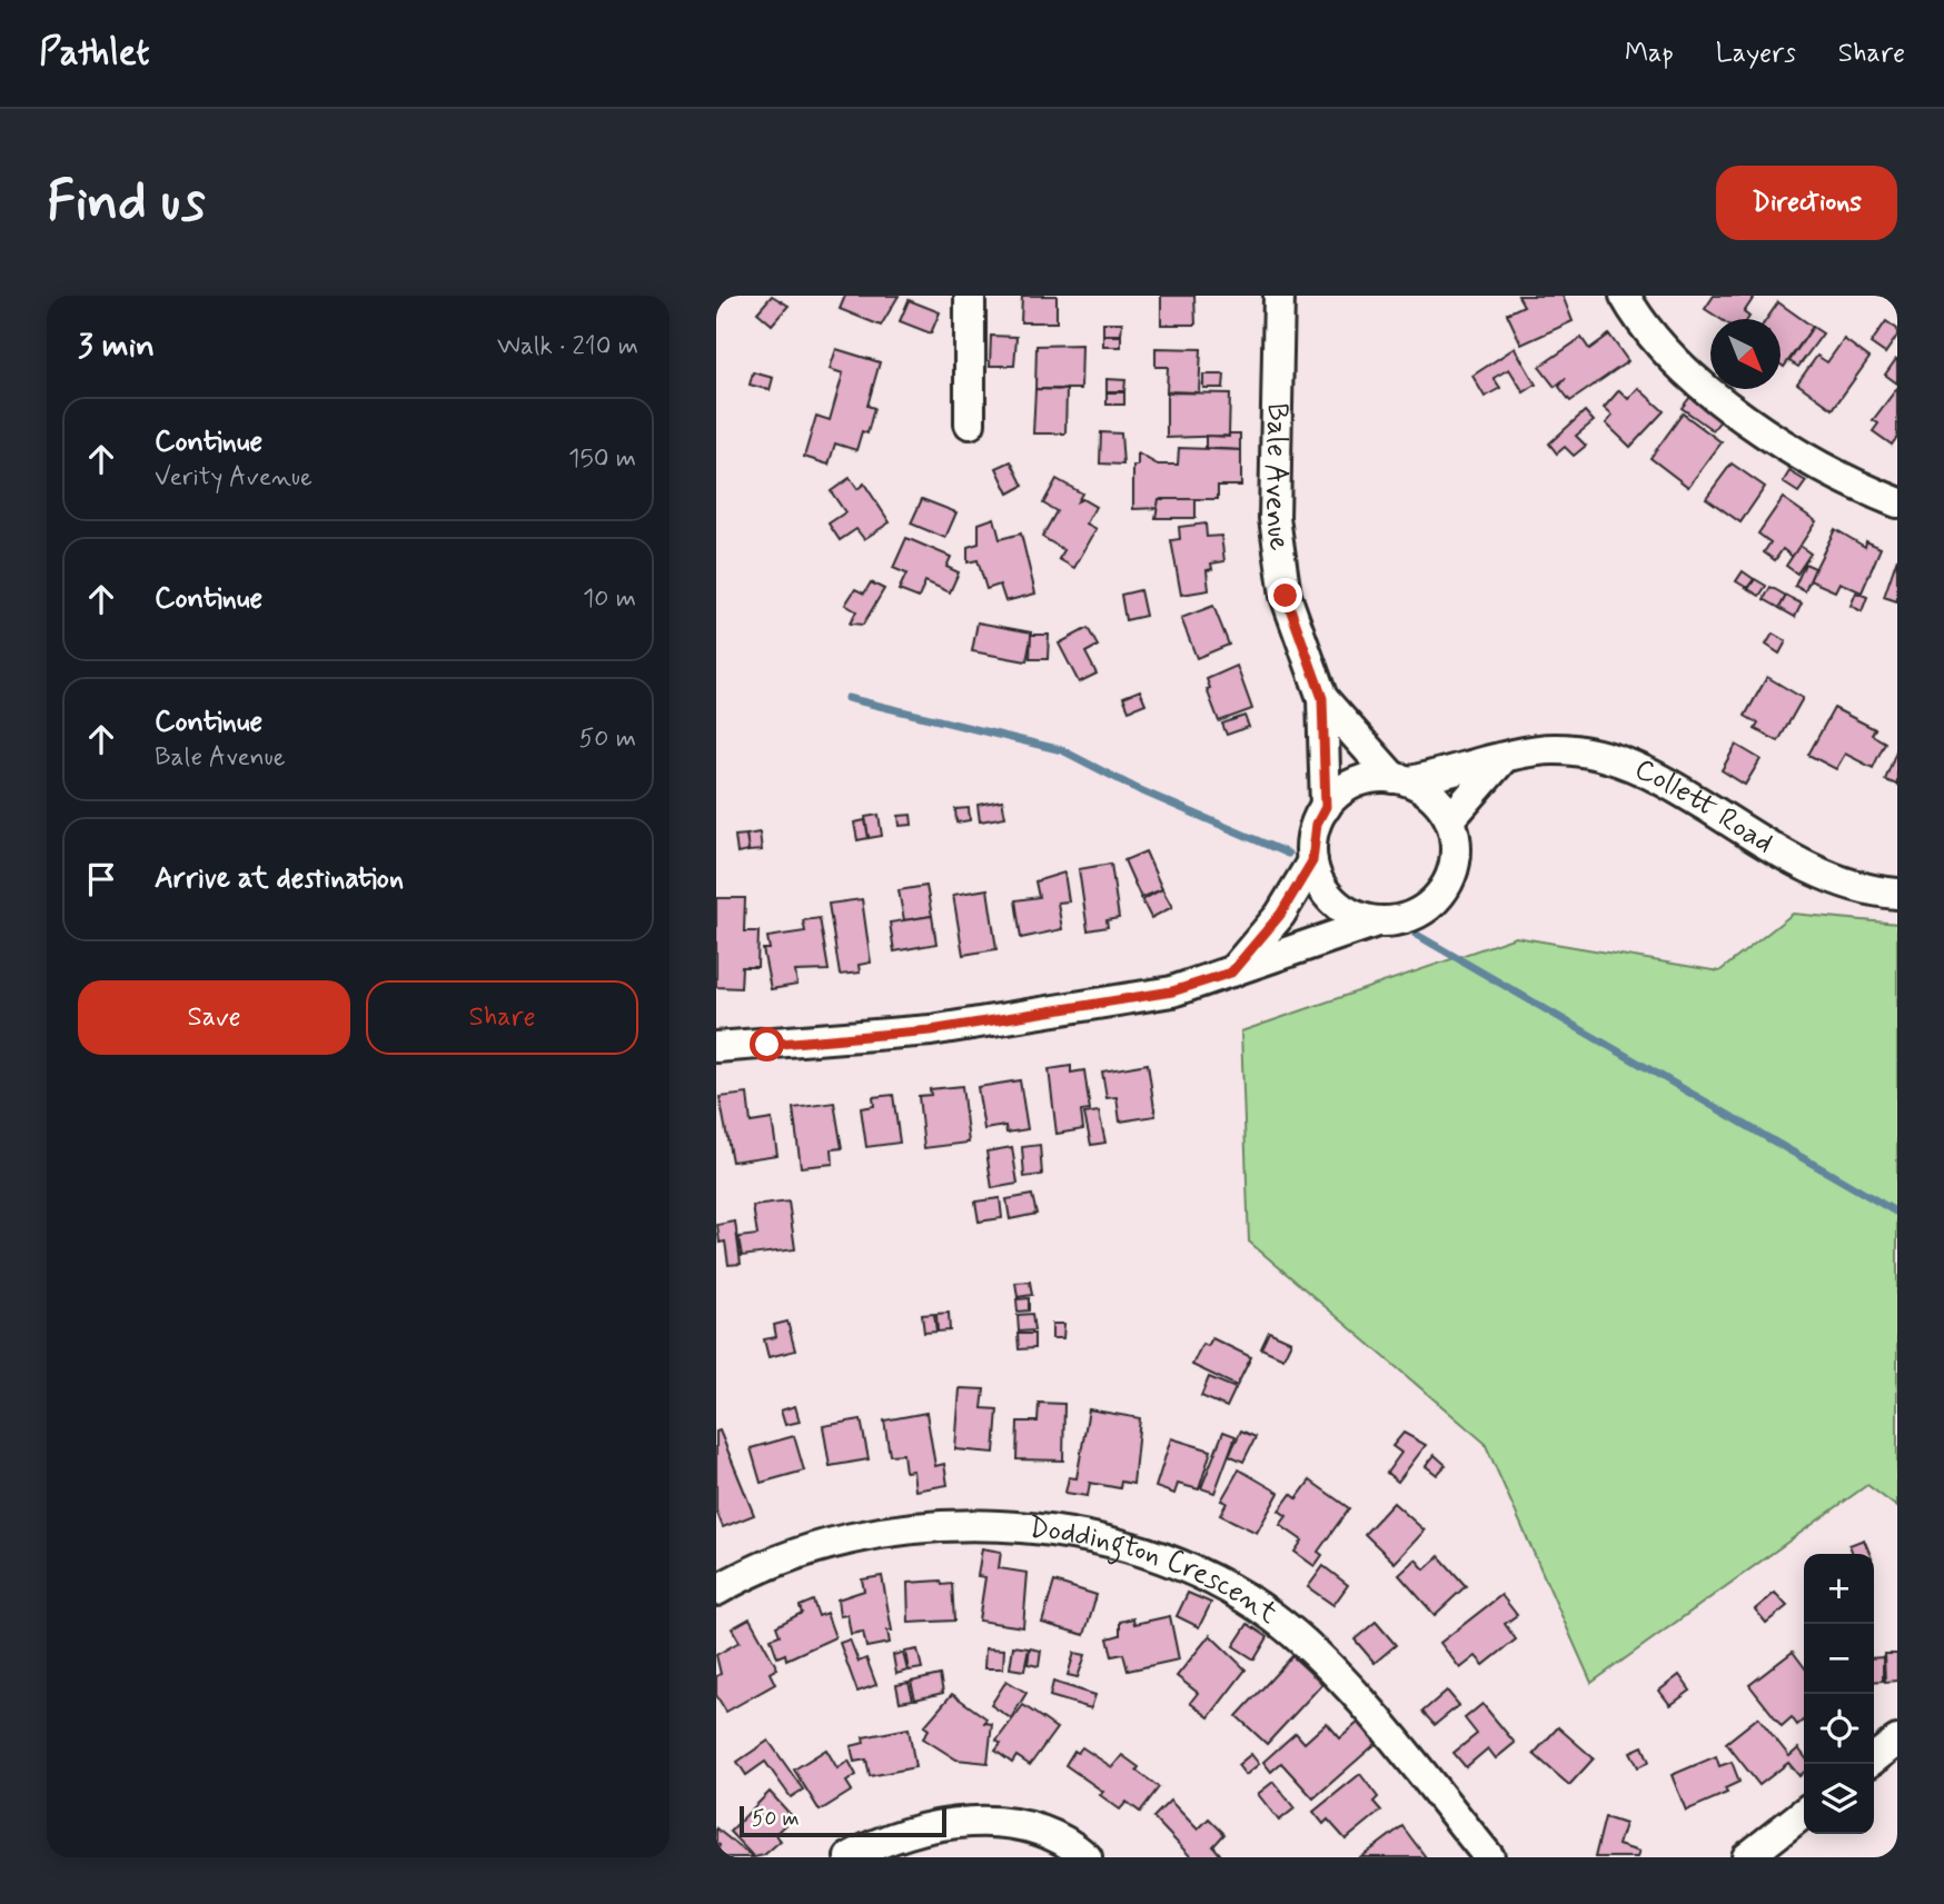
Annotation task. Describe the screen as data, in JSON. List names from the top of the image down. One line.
{"streets":{"street":["Bale Avenue","Collett Road","Doddington Crescent"]},"crossings":[["Bale Avenue","Collett Road"]],"scale_bar":"50 m","north":"bottom right","page":{"header":"Pathlet","nav":["Map","Layers","Share"],"buttons":["Directions",["Save","Share"]],"title":"Find us","heading":["3 min","Walk · 210 m"],"list":[["Continue","Verity Avenue","150 m"],["Continue","10 m"],["Continue","Bale Avenue","50 m"],"Arrive at destination"],"map_buttons":["+","−"],"scale":"50 m"}}
